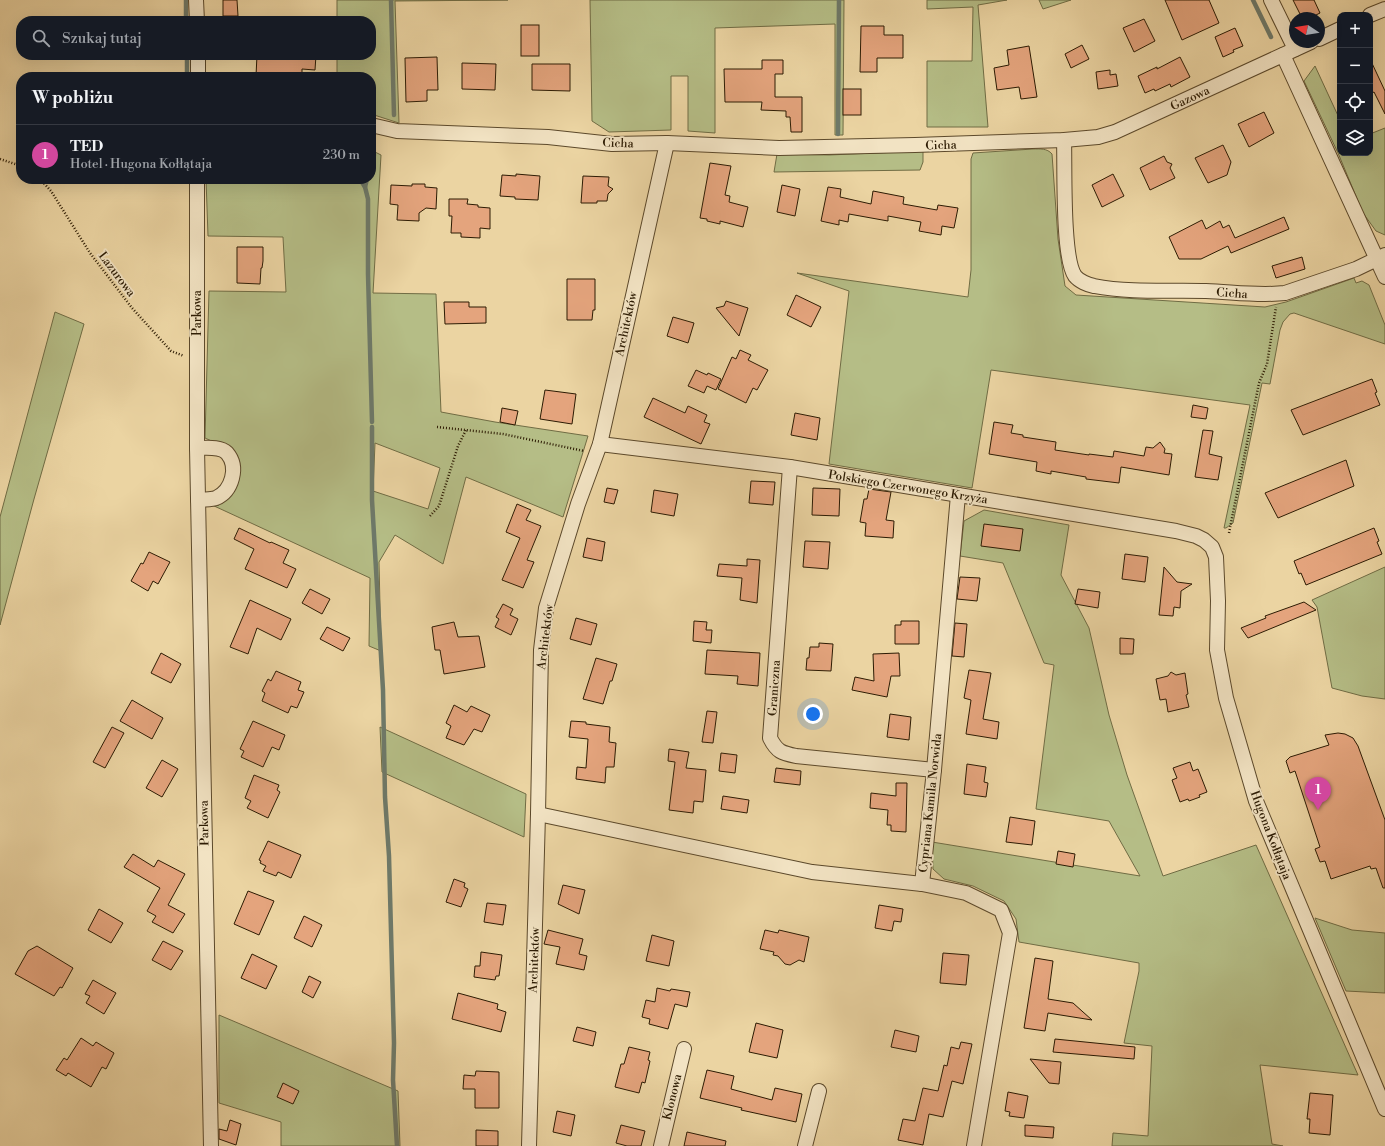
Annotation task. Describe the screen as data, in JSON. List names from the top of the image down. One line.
{"streets":{"street":["Gazowa","Cicha","Parkowa","Architektów","Polskiego Czerwonego Krzyża","Graniczna","Cypriana Kamila Norwida","Hugona Kołłątaja","Klonowa"],"path":["Lazurowa"]},"crossings":[["Gazowa","Cicha"],["Cicha","Architektów"],["Lazurowa","Parkowa"],["Architektów","Polskiego Czerwonego Krzyża"],["Polskiego Czerwonego Krzyża","Graniczna"],["Polskiego Czerwonego Krzyża","Cypriana Kamila Norwida"],["Polskiego Czerwonego Krzyża","Hugona Kołłątaja"],["Graniczna","Cypriana Kamila Norwida"]],"north":"left","page":{"map_buttons":["+","−"],"search":"Szukaj tutaj","heading":"W pobliżu","list":[{"mark":"1","name":"TED","note":"Hotel · Hugona Kołłątaja","value":"230 m"}],"pins":"1"}}
